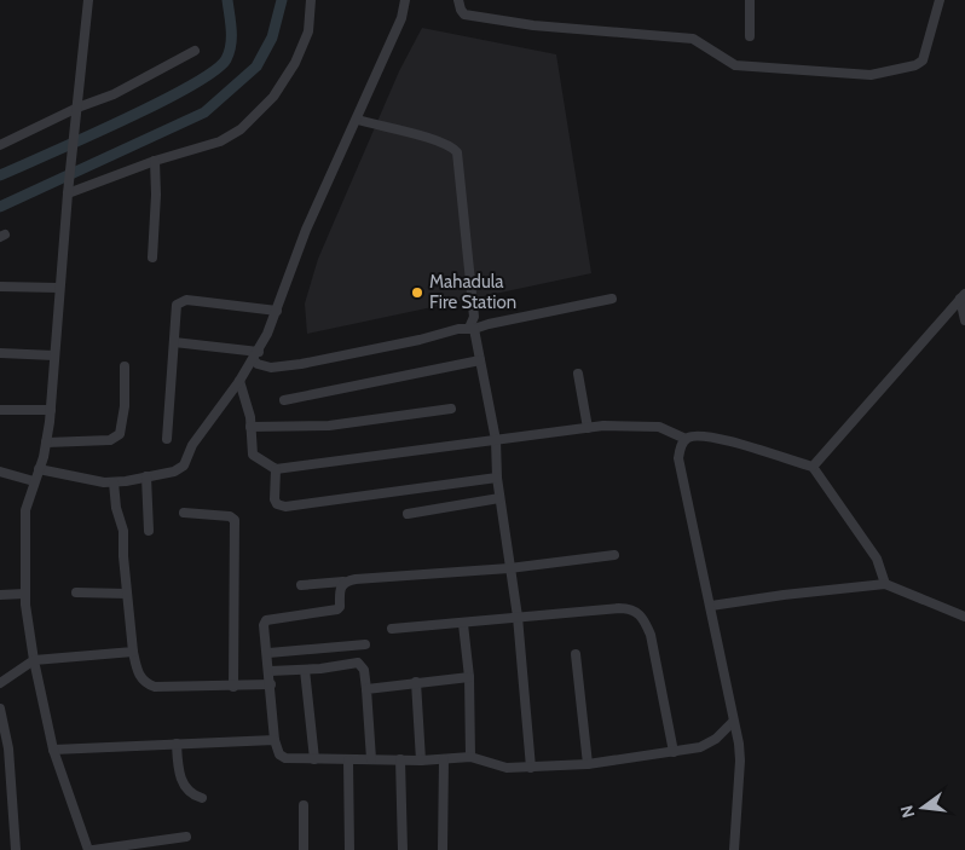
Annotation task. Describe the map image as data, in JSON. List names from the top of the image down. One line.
{"places":["Mahadula Fire Station"],"north":"left"}
